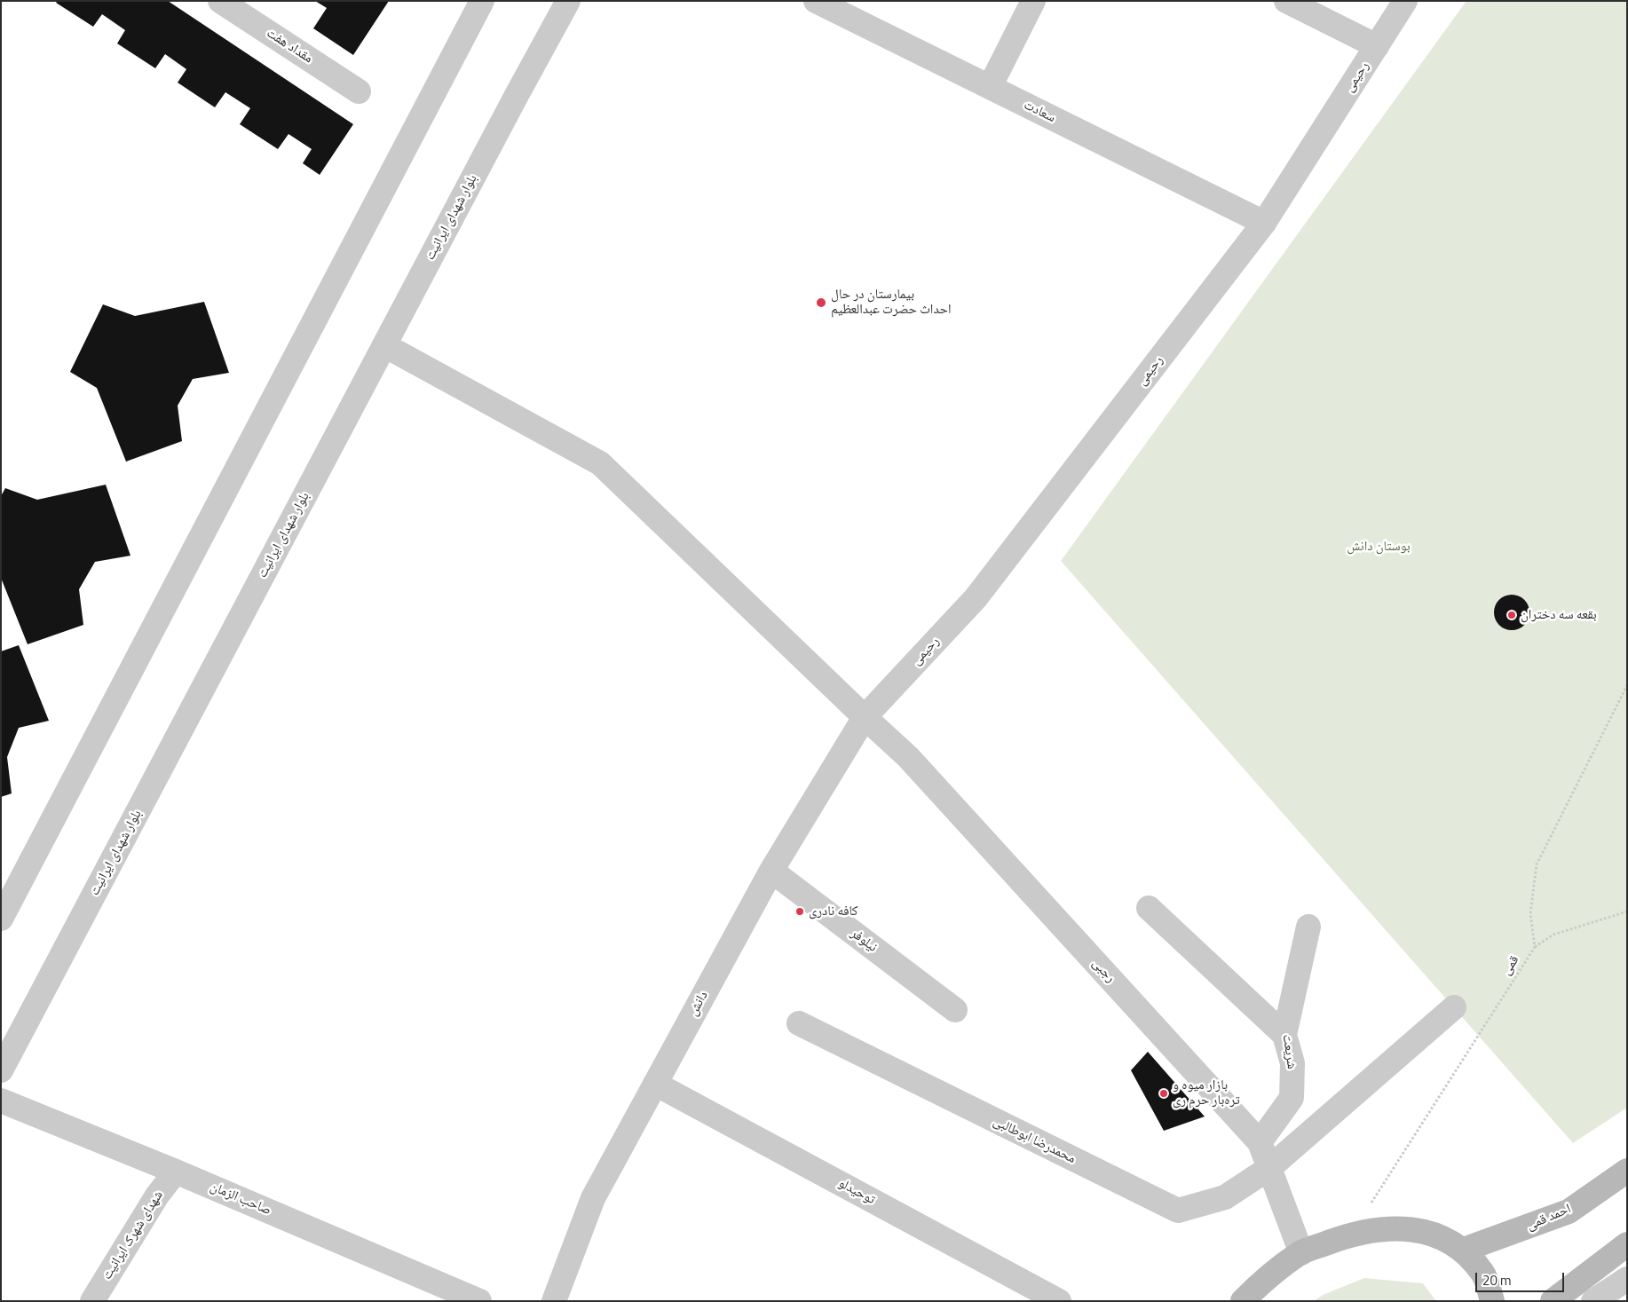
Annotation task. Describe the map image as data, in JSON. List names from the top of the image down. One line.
{"streets":{"main road":["احمد قمی"],"street":["مقداد هفت","رحیمی","سعادت","بلوار شهدای ایرانیت","نیلوفر","رجبی","دانش","شریعت","محمدرضا ابوطالبی","توحیدلو","صاحب الزمان","شهدای شهرک ایرانیت"],"path":["قمی"]},"crossings":[["رحیمی","سعادت"],["رحیمی","رجبی"],["رحیمی","دانش"],["بلوار شهدای ایرانیت","رجبی"],["نیلوفر","دانش"],["رجبی","دانش"],["رجبی","شریعت"],["رجبی","محمدرضا ابوطالبی"],["دانش","توحیدلو"],["صاحب الزمان","شهدای شهرک ایرانیت"]],"parks":["بوستان دانش"],"places":["بیمارستان در حال احداث حضرت عبدالعظیم","بقعه سه دختران","کافه نادری","بازار میوه و تره‌بار حرم ری"],"scale_bar":"20 m"}
